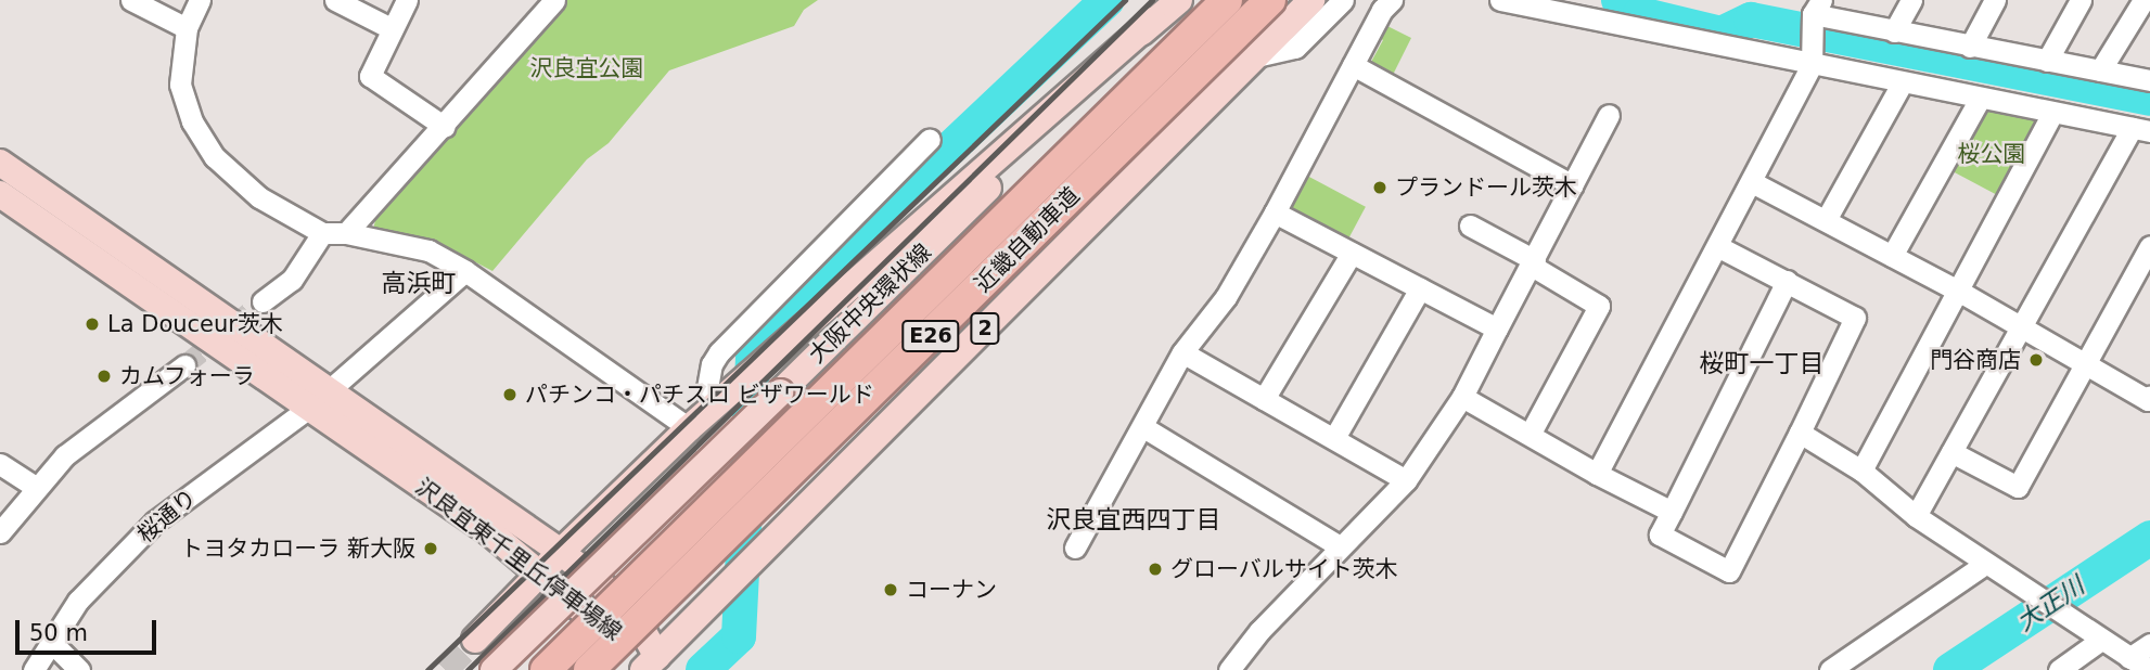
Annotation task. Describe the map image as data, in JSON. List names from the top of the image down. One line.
{"streets":{"highway":["近畿自動車道","E26"],"main road":["大阪中央環状線","2","沢良宜東千里丘停車場線"],"street":["桜通り"]},"crossings":[["2","沢良宜東千里丘停車場線"],["桜通り","沢良宜東千里丘停車場線"]],"districts":["高浜町","桜町一丁目","沢良宜西四丁目"],"water":["大正川"],"parks":["沢良宜公園","桜公園"],"places":["プランドール茨木","La Douceur茨木","門谷商店","カムフォーラ","パチンコ・パチスロ ビザワールド","トヨタカローラ 新大阪","グローバルサイト茨木","コーナン"],"scale_bar":"50 m"}
